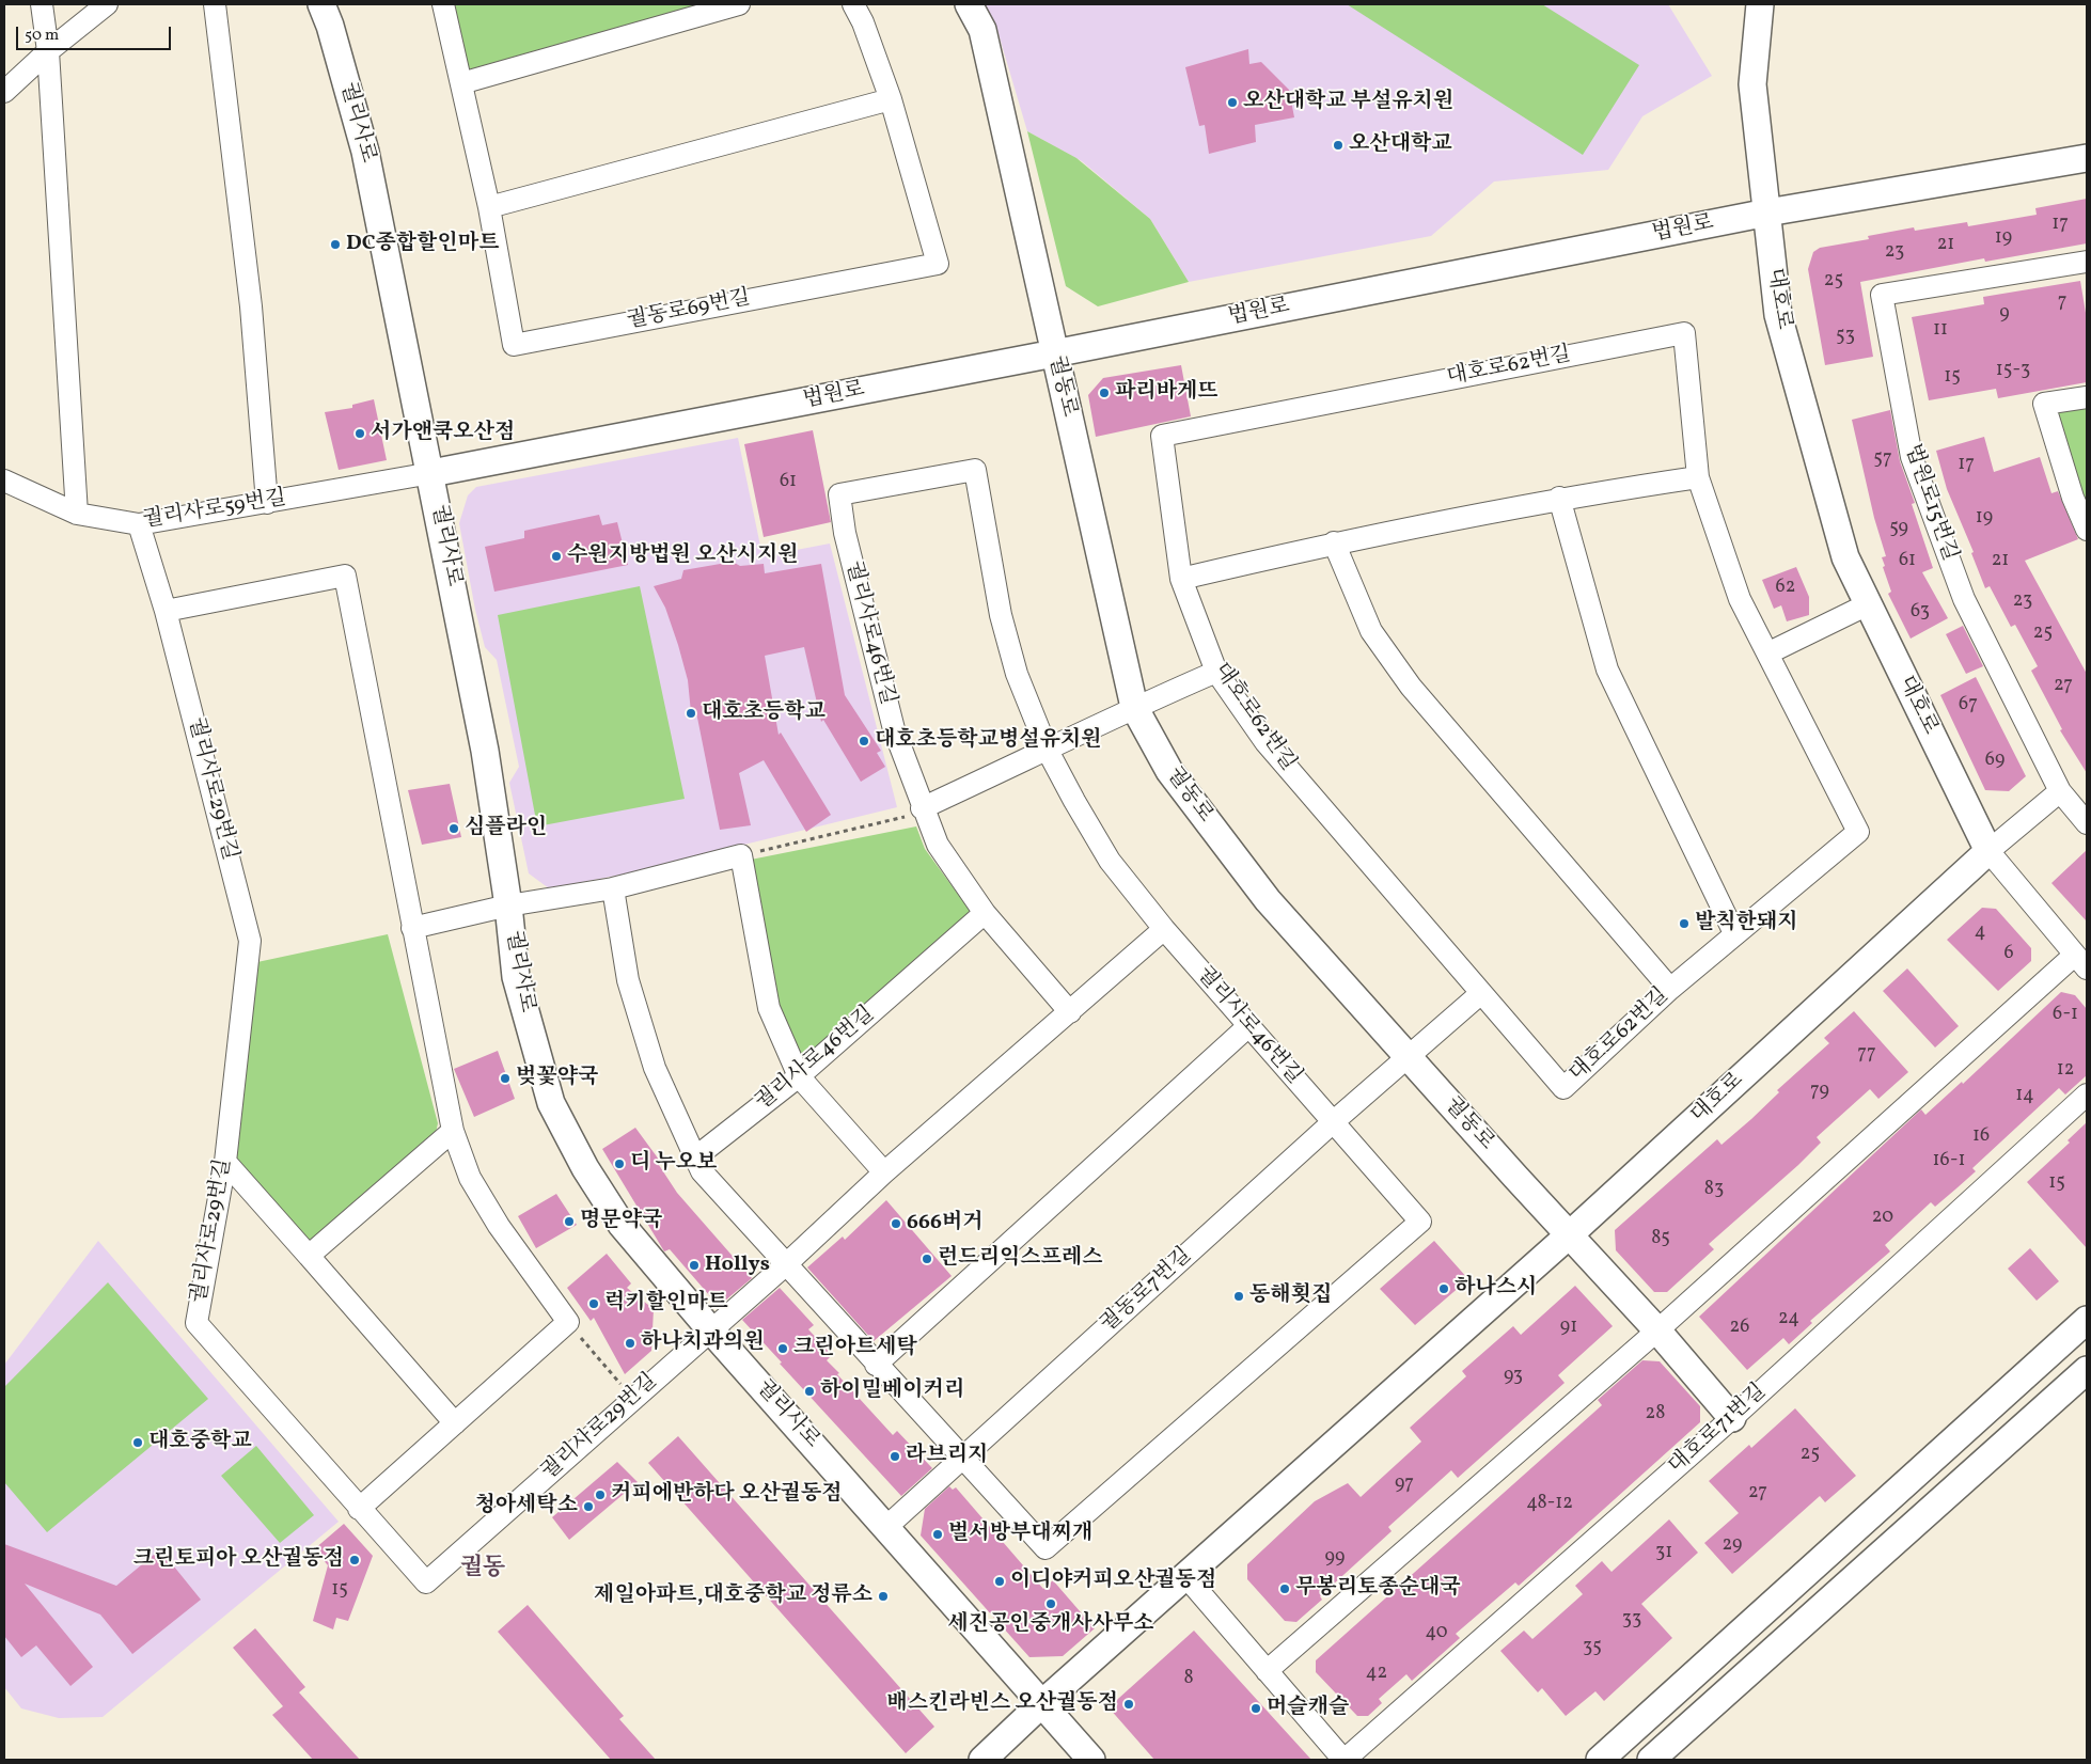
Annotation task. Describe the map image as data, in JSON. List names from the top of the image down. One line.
{"streets":{"street":["궐리사로","법원로","대호로","궐동로69번길","대호로62번길","궐동로","법원로15번길","궐리사로59번길","궐리사로46번길","궐리사로29번길","궐동로7번길","대호로71번길"]},"crossings":[["궐리사로","법원로"],["궐리사로","대호로"],["궐리사로","궐리사로59번길"],["궐리사로","궐리사로29번길"],["궐리사로","궐동로7번길"],["법원로","대호로"],["법원로","궐동로"],["법원로","궐리사로59번길"],["대호로","궐동로"],["대호로","대호로71번길"],["대호로62번길","궐동로7번길"],["궐동로","궐동로7번길"],["궐동로","대호로71번길"],["궐리사로59번길","궐리사로29번길"],["궐리사로46번길","궐리사로29번길"],["궐리사로46번길","궐동로7번길"]],"districts":["궐동"],"places":["오산대학교 부설유치원","오산대학교","DC종합할인마트","파리바게뜨","서가앤쿡오산점","수원지방법원 오산시지원","대호초등학교","대호초등학교병설유치원","심플라인","발칙한돼지","벚꽃약국","디 누오보","명문약국","666버거","런드리익스프레스","Hollys","하나스시","동해횟집","럭키할인마트","하나치과의원","크린아트세탁","하이밀베이커리","대호중학교","라브리지","커피에반하다 오산궐동점","청아세탁소","벌서방부대찌개","크린토피아 오산궐동점","이디야커피오산궐동점","무봉리토종순대국","제일아파트,대호중학교 정류소","세진공인중개사사무소","배스킨라빈스 오산궐동점","머슬캐슬"],"house_numbers":["17","19","21","23","25","7","9","11","53","15-3","15","57","17","61","19","59","61","21","62","23","63","25","27","67","69","4","6","6-1","77","12","79","14","16","16-1","15","83","20","85","24","91","26","93","28","25","97","27","48-12","29","31","99","15","33","40","35","42","8"],"scale_bar":"50 m"}
